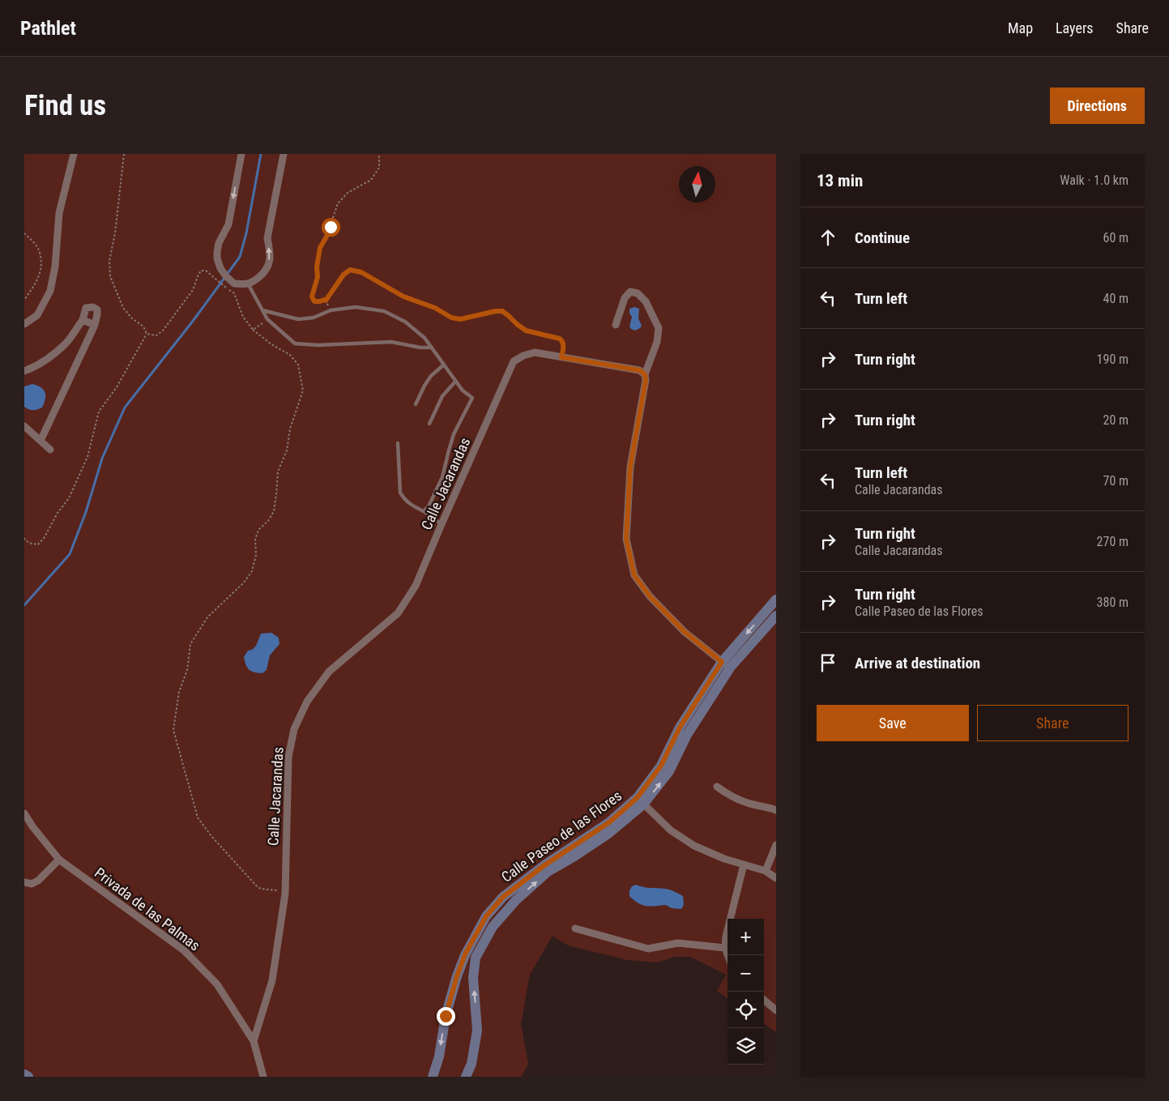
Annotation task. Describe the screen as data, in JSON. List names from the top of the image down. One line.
{"streets":{"street":["Calle Jacarandas","Calle Paseo de las Flores","Privada de las Palmas"]},"crossings":[["Calle Jacarandas","Privada de las Palmas"]],"north":"top","page":{"header":"Pathlet","nav":["Map","Layers","Share"],"buttons":["Directions",["Save","Share"]],"title":"Find us","heading":["13 min","Walk · 1.0 km"],"list":[["Continue","60 m"],["Turn left","40 m"],["Turn right","190 m"],["Turn right","20 m"],["Turn left","Calle Jacarandas","70 m"],["Turn right","Calle Jacarandas","270 m"],["Turn right","Calle Paseo de las Flores","380 m"],"Arrive at destination"],"map_buttons":["+","−"]}}
